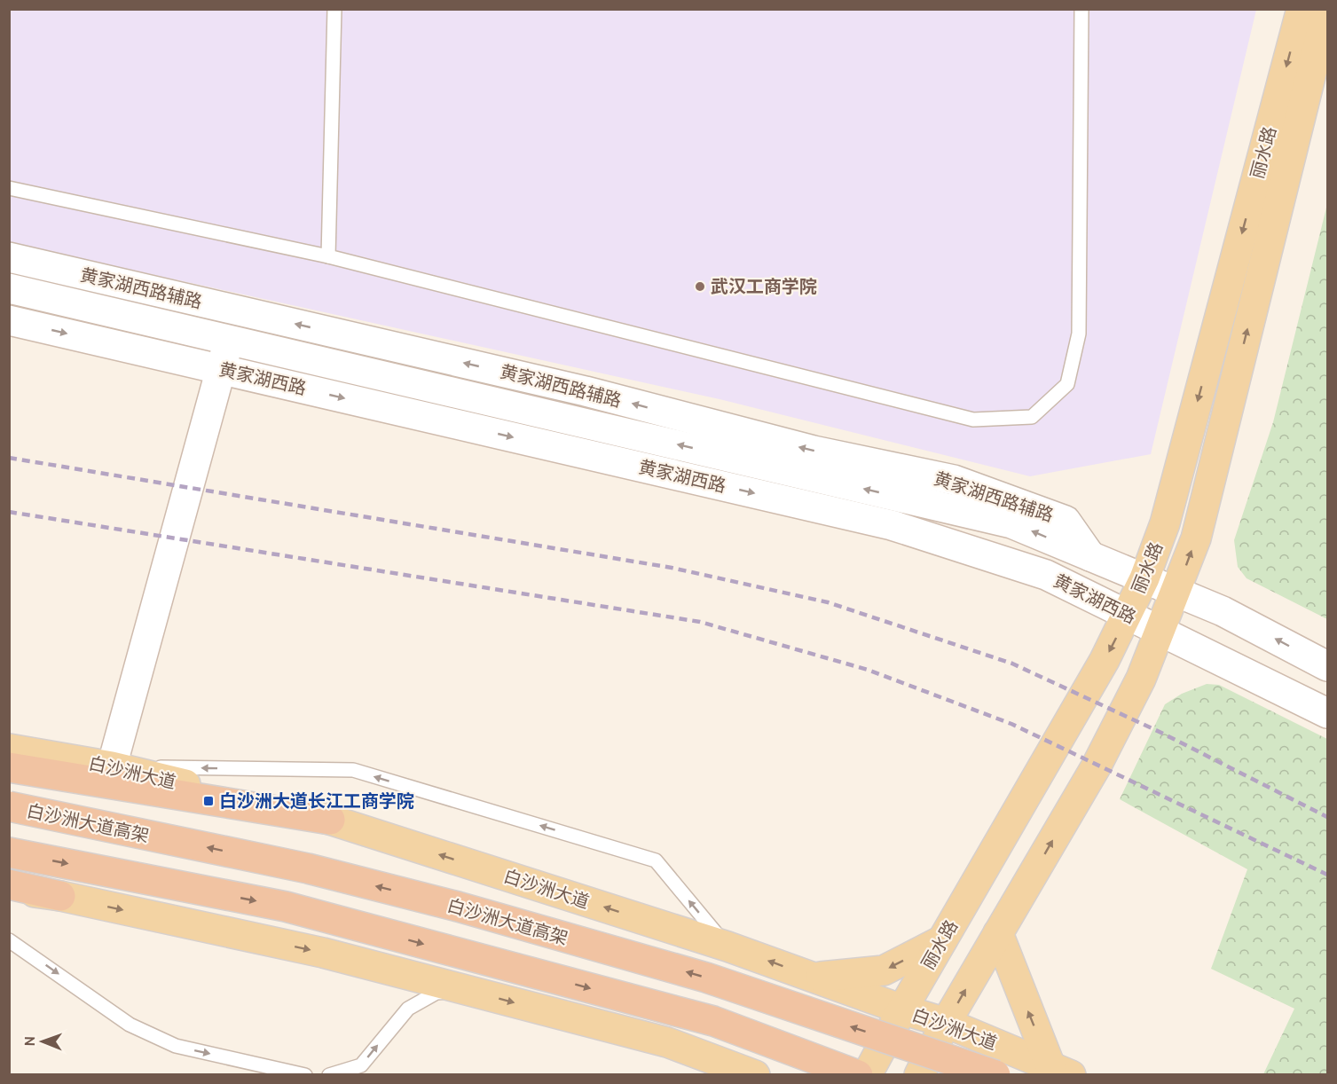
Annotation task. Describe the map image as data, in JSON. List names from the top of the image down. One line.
{"streets":{"highway":["白沙洲大道高架"],"main road":["丽水路","黄家湖西路辅路","黄家湖西路","白沙洲大道"]},"crossings":[["丽水路","黄家湖西路"],["丽水路","白沙洲大道"],["黄家湖西路辅路","黄家湖西路"]],"one_way":["黄家湖西路辅路"],"places":{"other":["武汉工商学院"],"transit":["白沙洲大道长江工商学院"]},"north":"left"}
